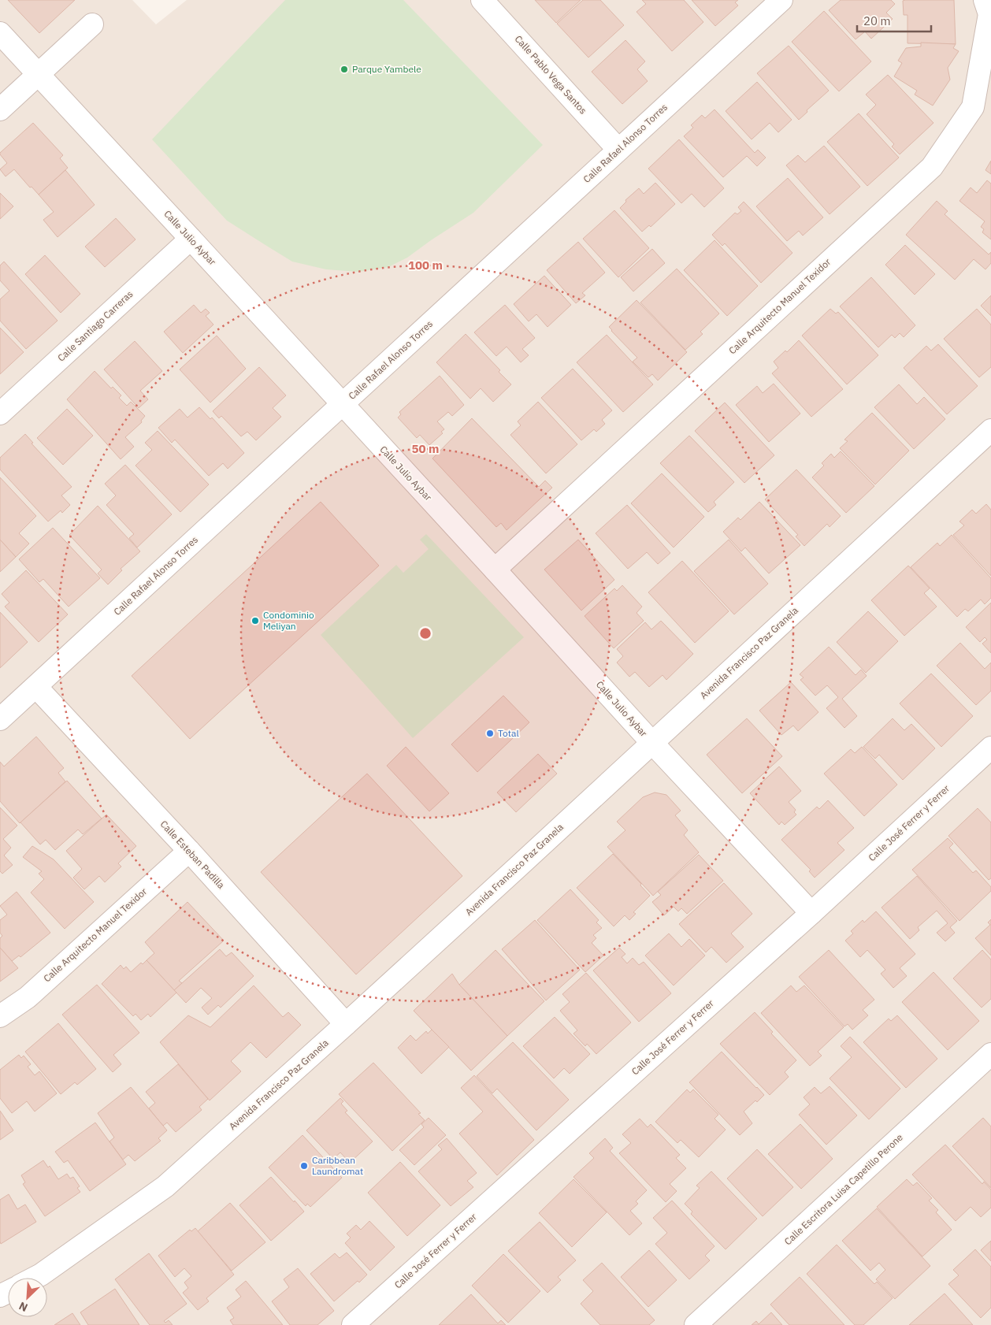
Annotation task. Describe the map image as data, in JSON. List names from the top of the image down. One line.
{"streets":{"street":["Calle Pablo Vega Santos","Calle Rafael Alonso Torres","Calle Julio Aybar","Calle Arquitecto Manuel Texidor","Calle Santiago Carreras","Avenida Francisco Paz Granela","Calle José Ferrer y Ferrer","Calle Esteban Padilla","Calle Escritora Luisa Capetillo Perone"]},"crossings":[["Calle Pablo Vega Santos","Calle Rafael Alonso Torres"],["Calle Rafael Alonso Torres","Calle Julio Aybar"],["Calle Rafael Alonso Torres","Calle Esteban Padilla"],["Calle Julio Aybar","Calle Arquitecto Manuel Texidor"],["Calle Julio Aybar","Calle Santiago Carreras"],["Calle Julio Aybar","Avenida Francisco Paz Granela"],["Calle Julio Aybar","Calle José Ferrer y Ferrer"],["Calle Arquitecto Manuel Texidor","Calle Esteban Padilla"],["Avenida Francisco Paz Granela","Calle Esteban Padilla"]],"places":["Parque Yambele","Condominio Meliyan","Total","Caribbean Laundromat"],"scale_bar":"20 m","north":"bottom left","rings":["100 m","50 m"]}
